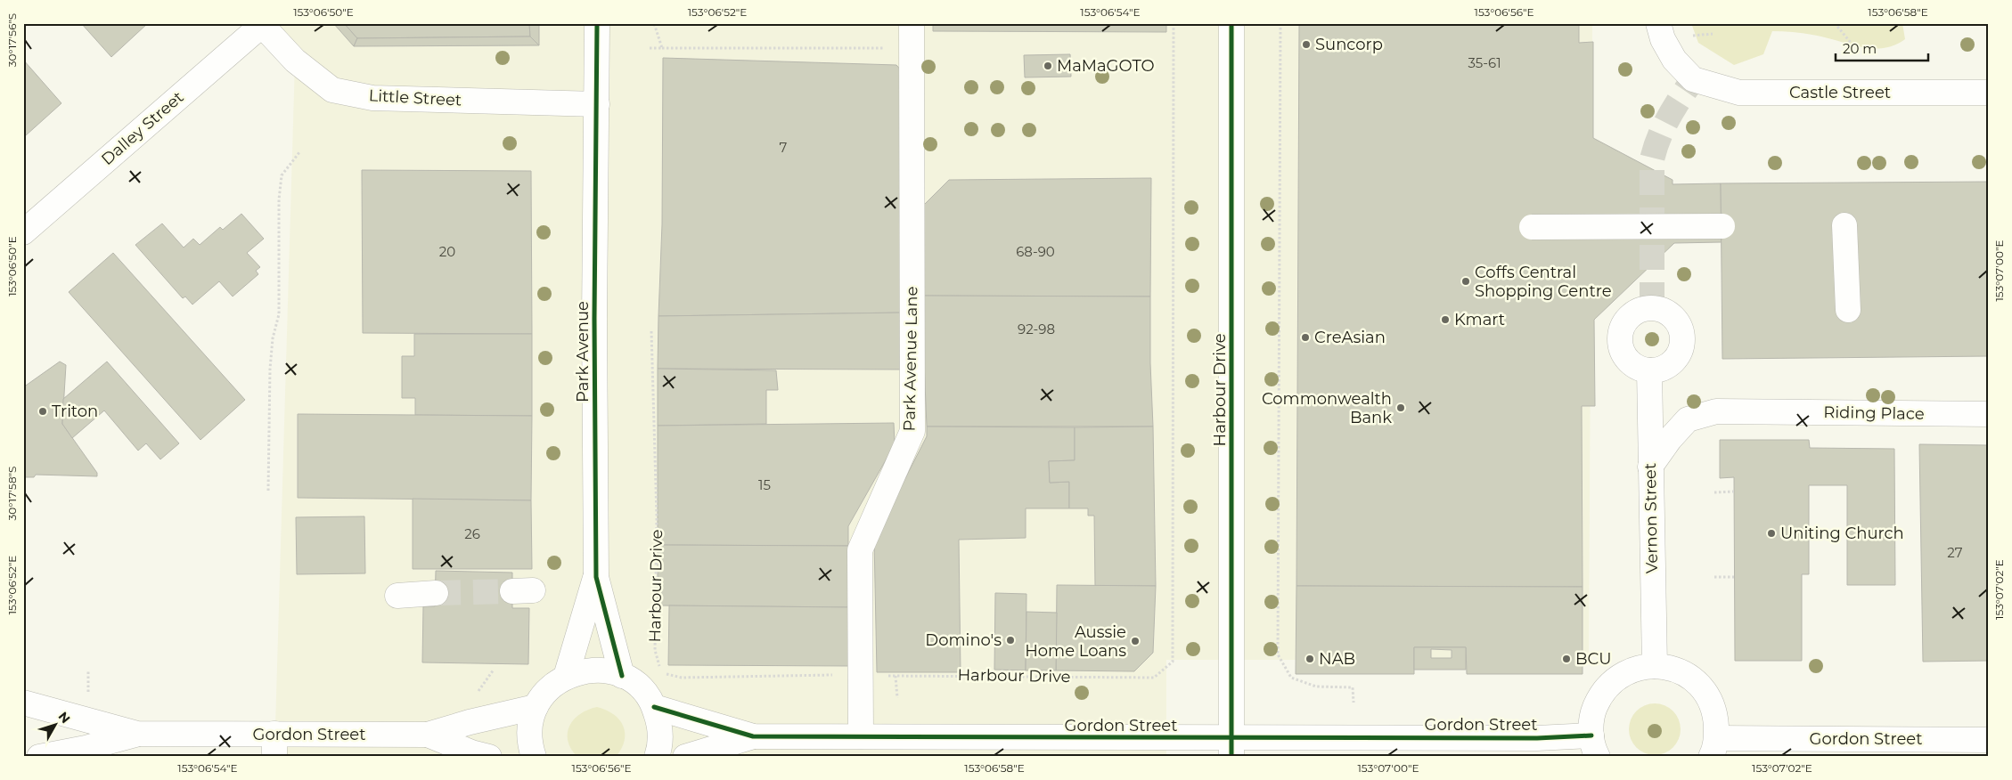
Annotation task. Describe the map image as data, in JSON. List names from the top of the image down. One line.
{"streets":{"street":["Castle Street","Little Street","Dalley Street","Park Avenue","Park Avenue Lane","Harbour Drive","Riding Place","Vernon Street","Gordon Street"]},"crossings":[["Little Street","Dalley Street"],["Little Street","Park Avenue"],["Park Avenue Lane","Harbour Drive"],["Park Avenue Lane","Gordon Street"],["Harbour Drive","Gordon Street"],["Riding Place","Vernon Street"]],"places":["Suncorp","MaMaGOTO","Coffs Central Shopping Centre","Kmart","CreAsian","Commonwealth Bank","Triton","Uniting Church","Domino's","Aussie Home Loans","NAB","BCU"],"house_numbers":["35-61","7","20","68-90","92-98","15","26","27"],"scale_bar":"20 m","north":"top right","coordinates":["153°06'50\"E","153°06'52\"E","153°06'54\"E","153°06'56\"E","153°06'58\"E","30°17'56\"S","153°07'00\"E","30°17'58\"S","153°07'02\"E"]}
